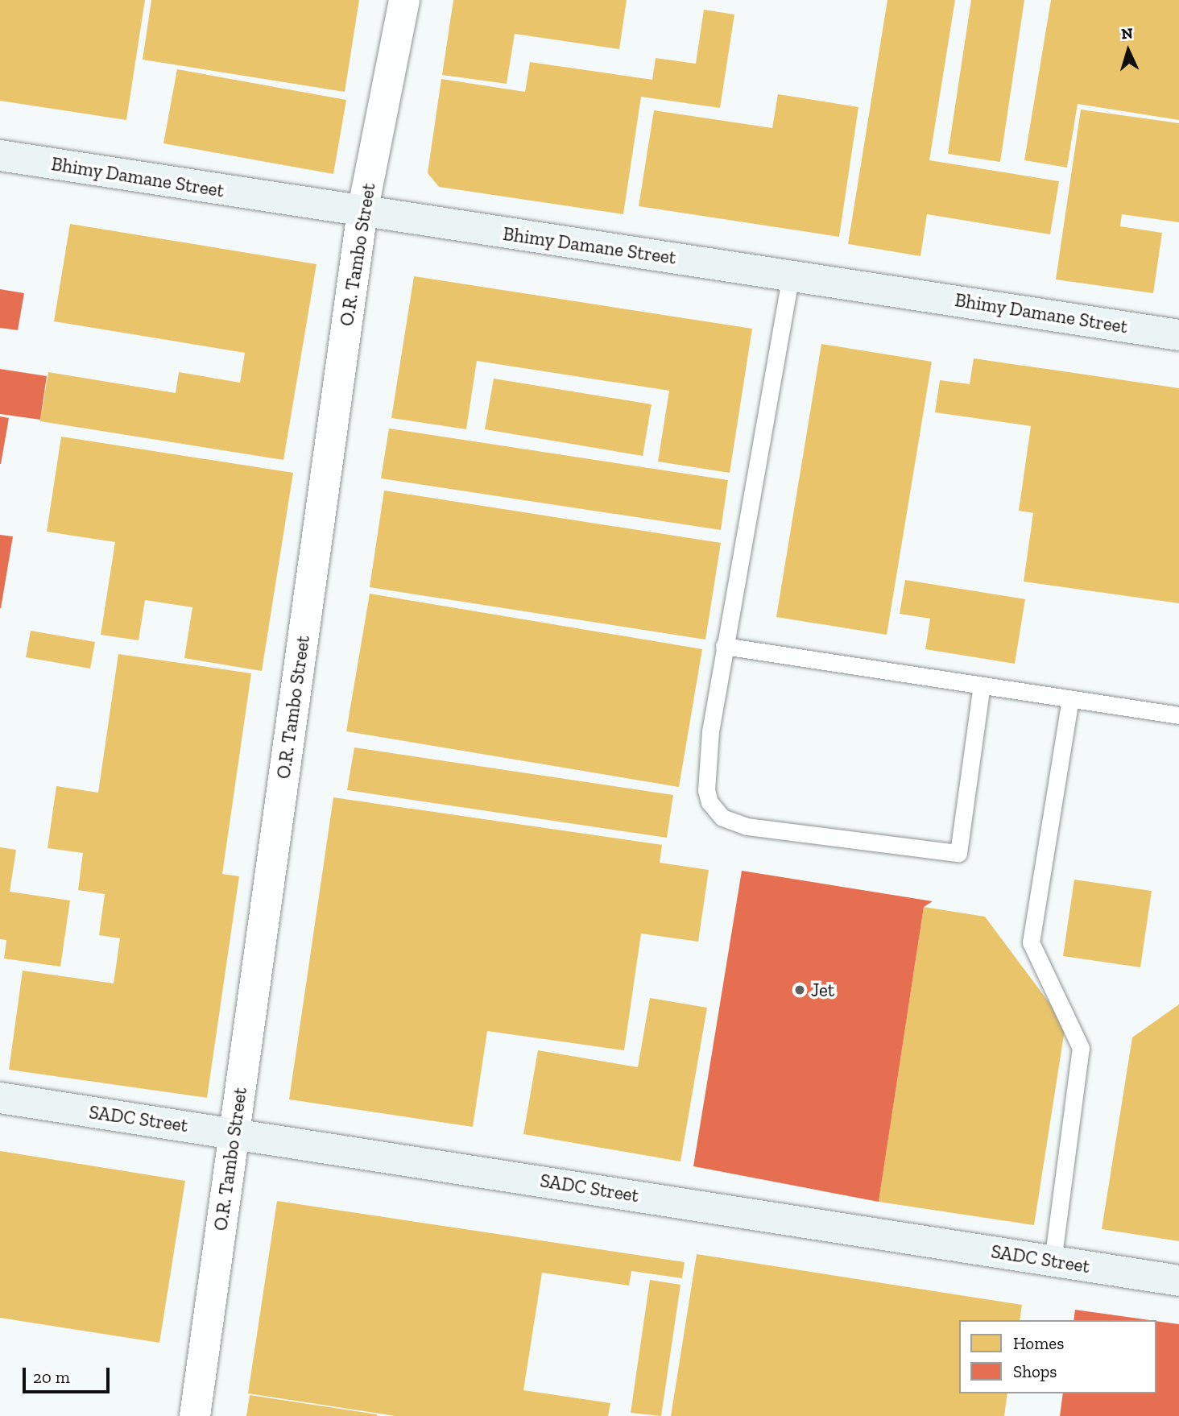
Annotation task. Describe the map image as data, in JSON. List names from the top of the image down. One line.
{"streets":{"main road":["Bhimy Damane Street","SADC Street"],"street":["O.R. Tambo Street"]},"crossings":[["Bhimy Damane Street","O.R. Tambo Street"],["O.R. Tambo Street","SADC Street"]],"places":["Jet"],"legend":["Homes","Shops"],"scale_bar":"20 m","north":"top"}
